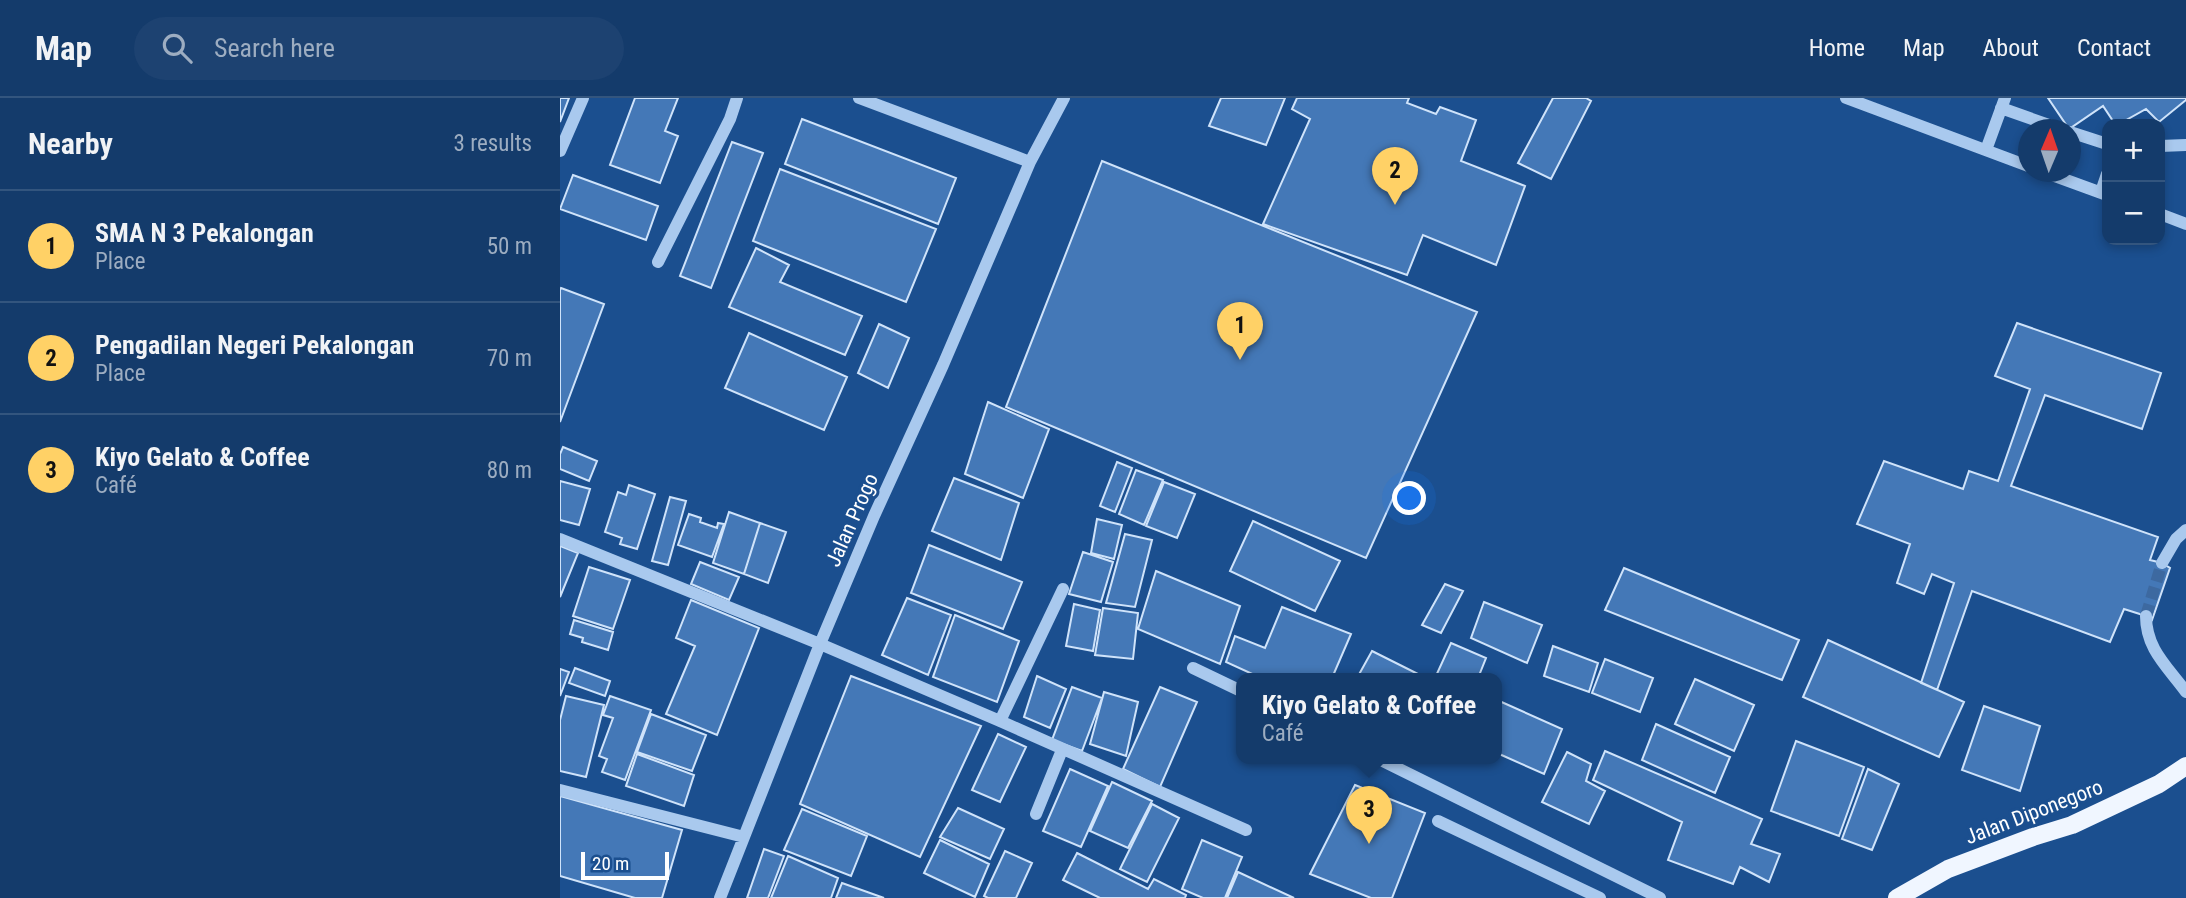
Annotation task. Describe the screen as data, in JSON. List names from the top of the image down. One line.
{"streets":{"main road":["Jalan Diponegoro"],"street":["Jalan Progo"]},"scale_bar":"20 m","north":"top","page":{"header":"Map","search":"Search here","nav":["Home","Map","About","Contact"],"heading":["Nearby","3 results"],"map_buttons":["+","−"],"pins":["2","1","3"],"list":[{"mark":"1","name":"SMA N 3 Pekalongan","note":"Place","value":"50 m"},{"mark":"2","name":"Pengadilan Negeri Pekalongan","note":"Place","value":"70 m"},{"mark":"3","name":"Kiyo Gelato & Coffee","note":"Café","value":"80 m"}],"popup":["Kiyo Gelato & Coffee","Café"],"scale":"20 m"}}
